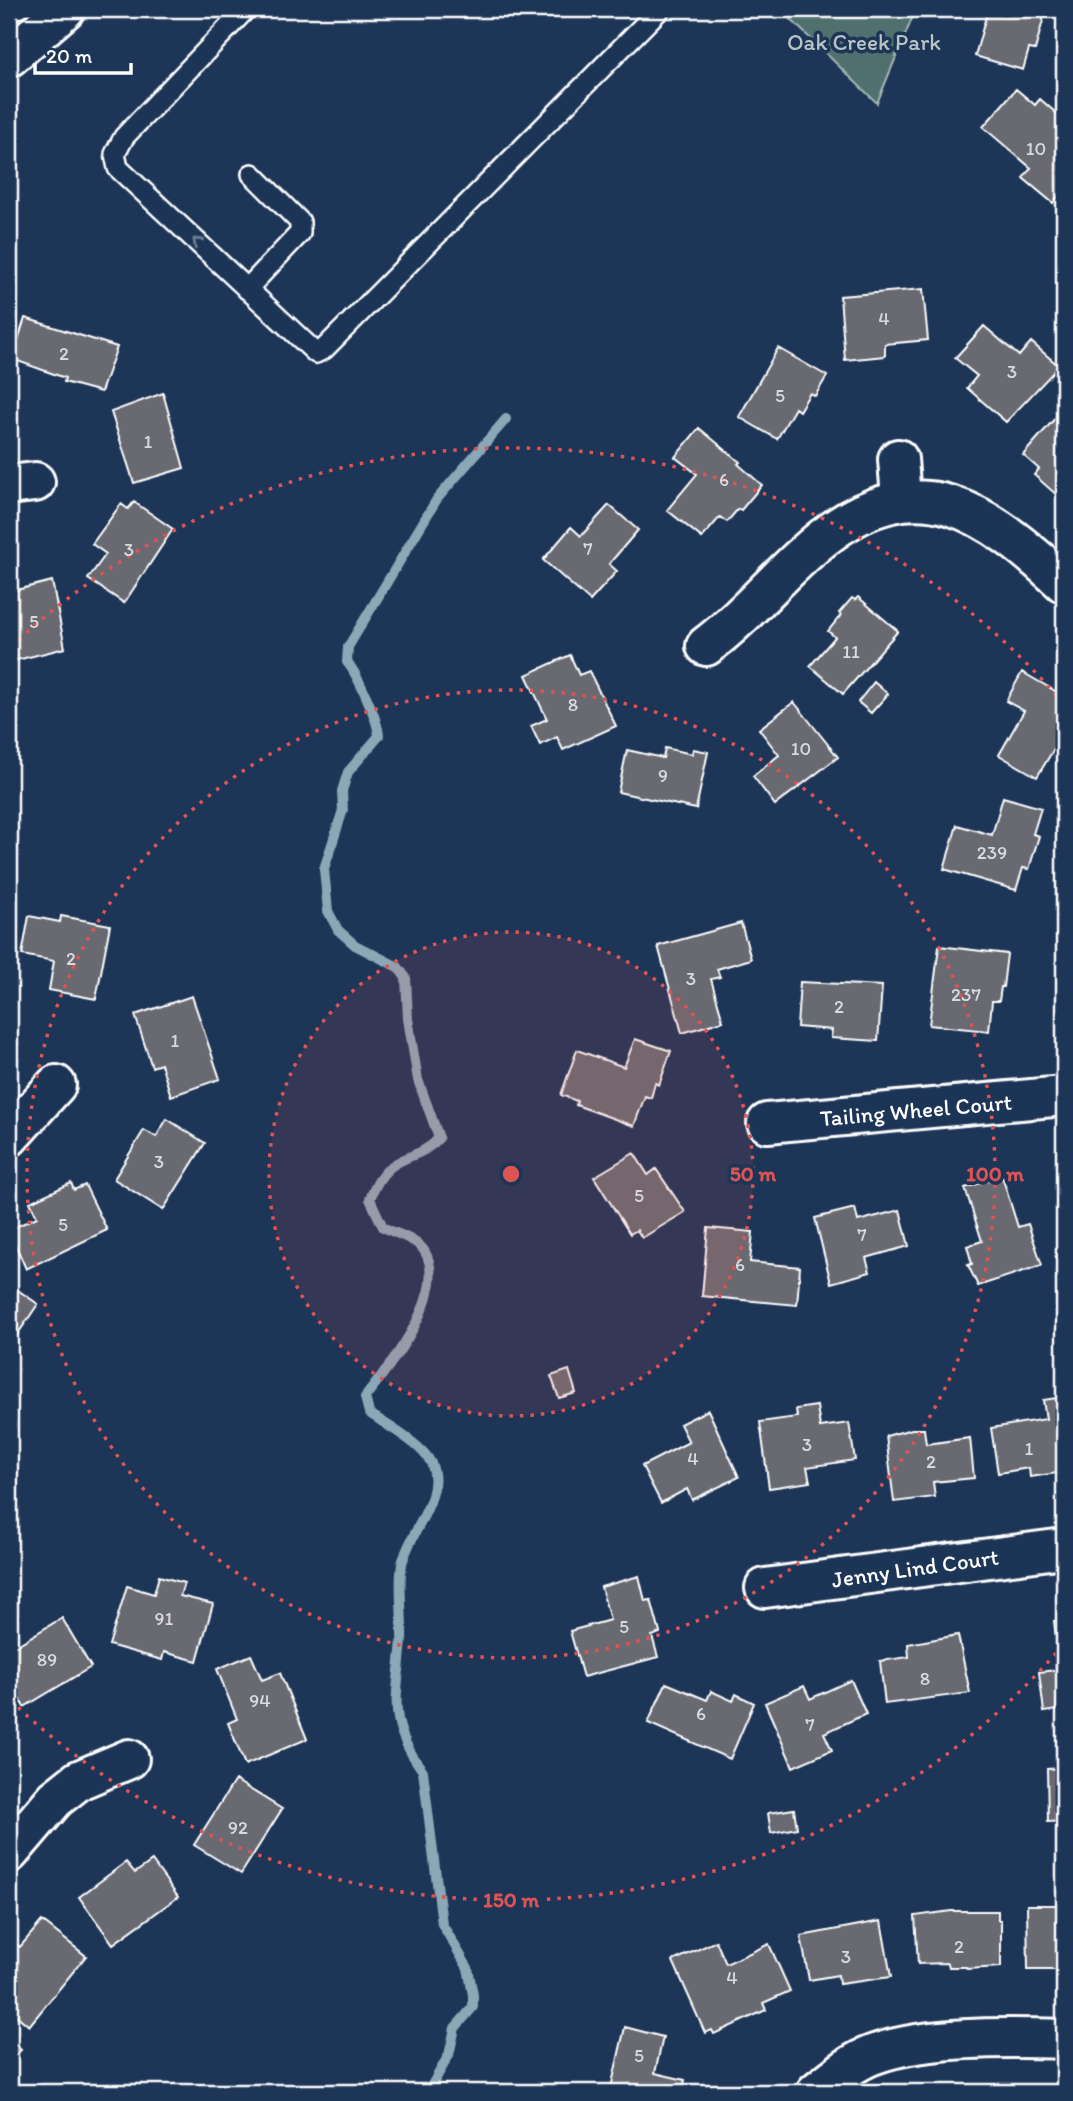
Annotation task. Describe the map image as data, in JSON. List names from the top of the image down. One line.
{"streets":{"street":["Tailing Wheel Court","Jenny Lind Court"]},"parks":["Oak Creek Park"],"house_numbers":["10","4","2","3","5","1","6","7","3","5","11","8","10","9","239","2","3","237","2","1","3","5","5","7","6","3","1","4","2","91","5","89","8","94","6","7","92","2","3","4","5"],"scale_bar":"20 m","rings":["50 m","100 m","150 m"]}
